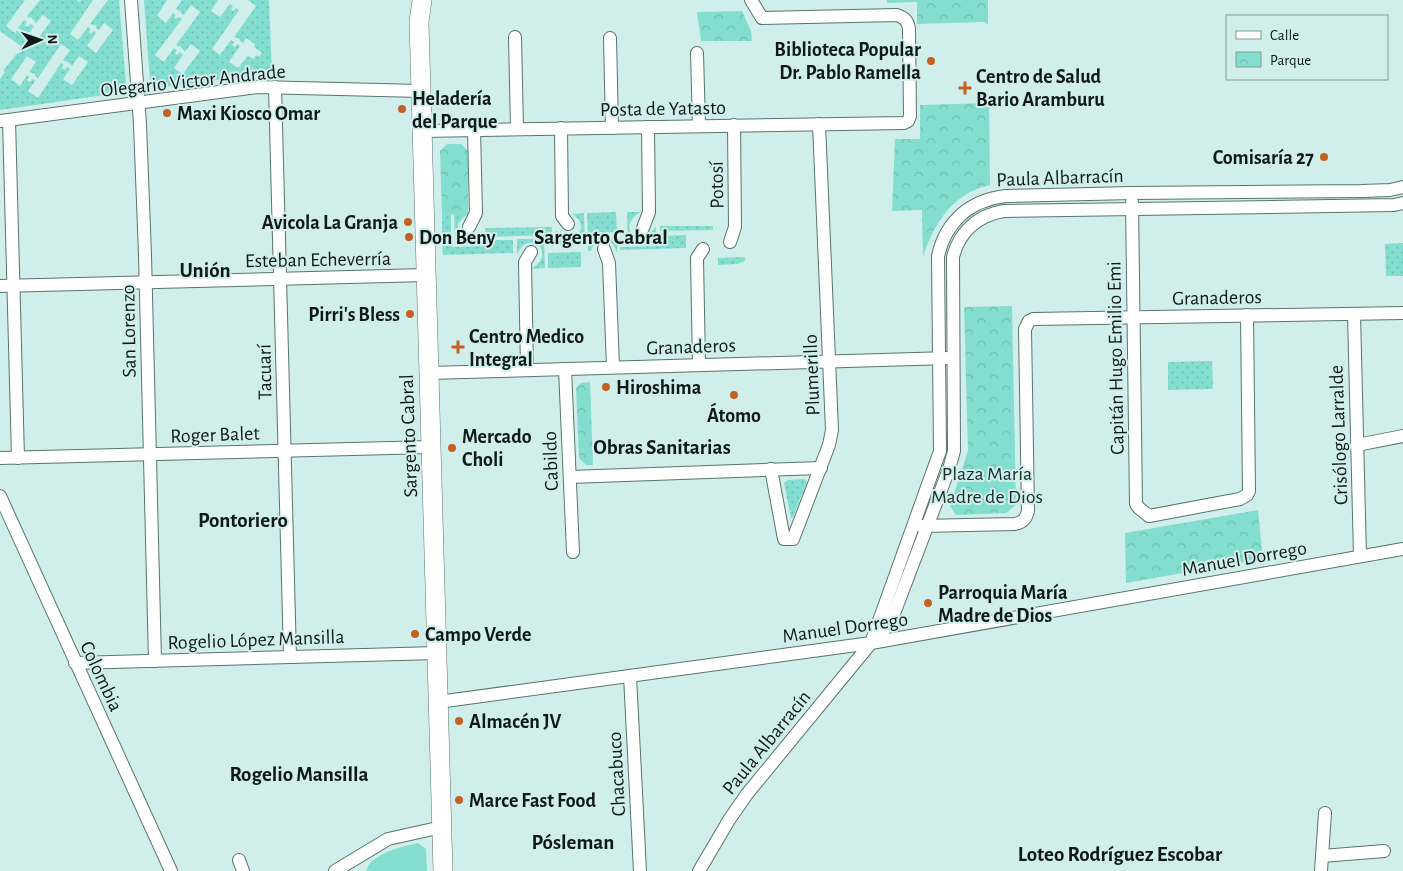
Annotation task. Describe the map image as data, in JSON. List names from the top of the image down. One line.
{"streets":{"main road":["Sargento Cabral"],"street":["Olegario Victor Andrade","Posta de Yatasto","Paula Albarracín","Potosí","Esteban Echeverría","Granaderos","San Lorenzo","Capitán Hugo Emilio Emi","Tacuarí","Plumerillo","Roger Balet","Crisólogo Larralde","Cabildo","Manuel Dorrego","Rogelio López Mansilla","Colombia","Chacabuco"]},"crossings":[["Olegario Victor Andrade","San Lorenzo"],["Olegario Victor Andrade","Tacuarí"],["Olegario Victor Andrade","Sargento Cabral"],["Posta de Yatasto","Potosí"],["Posta de Yatasto","Plumerillo"],["Posta de Yatasto","Sargento Cabral"],["Paula Albarracín","Granaderos"],["Paula Albarracín","Capitán Hugo Emilio Emi"],["Paula Albarracín","Manuel Dorrego"],["Esteban Echeverría","San Lorenzo"],["Esteban Echeverría","Tacuarí"],["Esteban Echeverría","Sargento Cabral"],["Granaderos","Capitán Hugo Emilio Emi"],["Granaderos","Plumerillo"],["Granaderos","Crisólogo Larralde"],["Granaderos","Sargento Cabral"],["Granaderos","Cabildo"],["San Lorenzo","Roger Balet"],["San Lorenzo","Rogelio López Mansilla"],["Tacuarí","Roger Balet"],["Tacuarí","Rogelio López Mansilla"],["Roger Balet","Sargento Cabral"],["Crisólogo Larralde","Manuel Dorrego"],["Sargento Cabral","Manuel Dorrego"],["Sargento Cabral","Rogelio López Mansilla"],["Manuel Dorrego","Chacabuco"],["Rogelio López Mansilla","Colombia"]],"districts":["Sargento Cabral","Unión","Obras Sanitarias","Pontoriero","Rogelio Mansilla","Pósleman","Loteo Rodríguez Escobar"],"parks":["Plaza María Madre de Dios"],"places":{"other":["Biblioteca Popular Dr. Pablo Ramella","Heladería del Parque","Maxi Kiosco Omar","Comisaría 27","Avicola La Granja","Don Beny","Pirri's Bless","Hiroshima","Átomo","Mercado Choli","Parroquia María Madre de Dios","Campo Verde","Almacén JV","Marce Fast Food"],"health":["Centro de Salud Bario Aramburu","Centro Medico Integral"]},"legend":["Calle","Parque"],"north":"right"}
